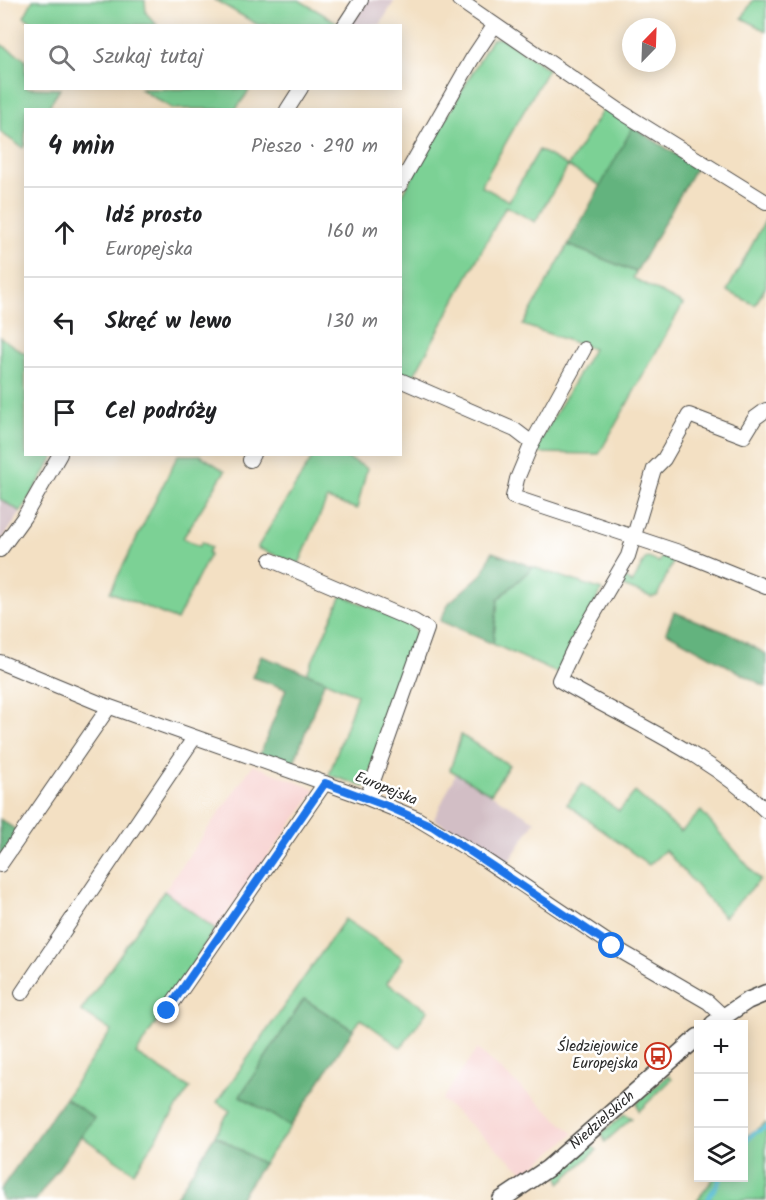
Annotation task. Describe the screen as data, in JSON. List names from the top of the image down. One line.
{"streets":{"street":["Europejska","Niedzielskich"]},"places":{"bus stop":["Śledziejowice Europejska"]},"north":"top right","page":{"search":"Szukaj tutaj","heading":["4 min","Pieszo · 290 m"],"list":[["Idź prosto","Europejska","160 m"],["Skręć w lewo","130 m"],"Cel podróży"],"map_buttons":["+","−"]}}
